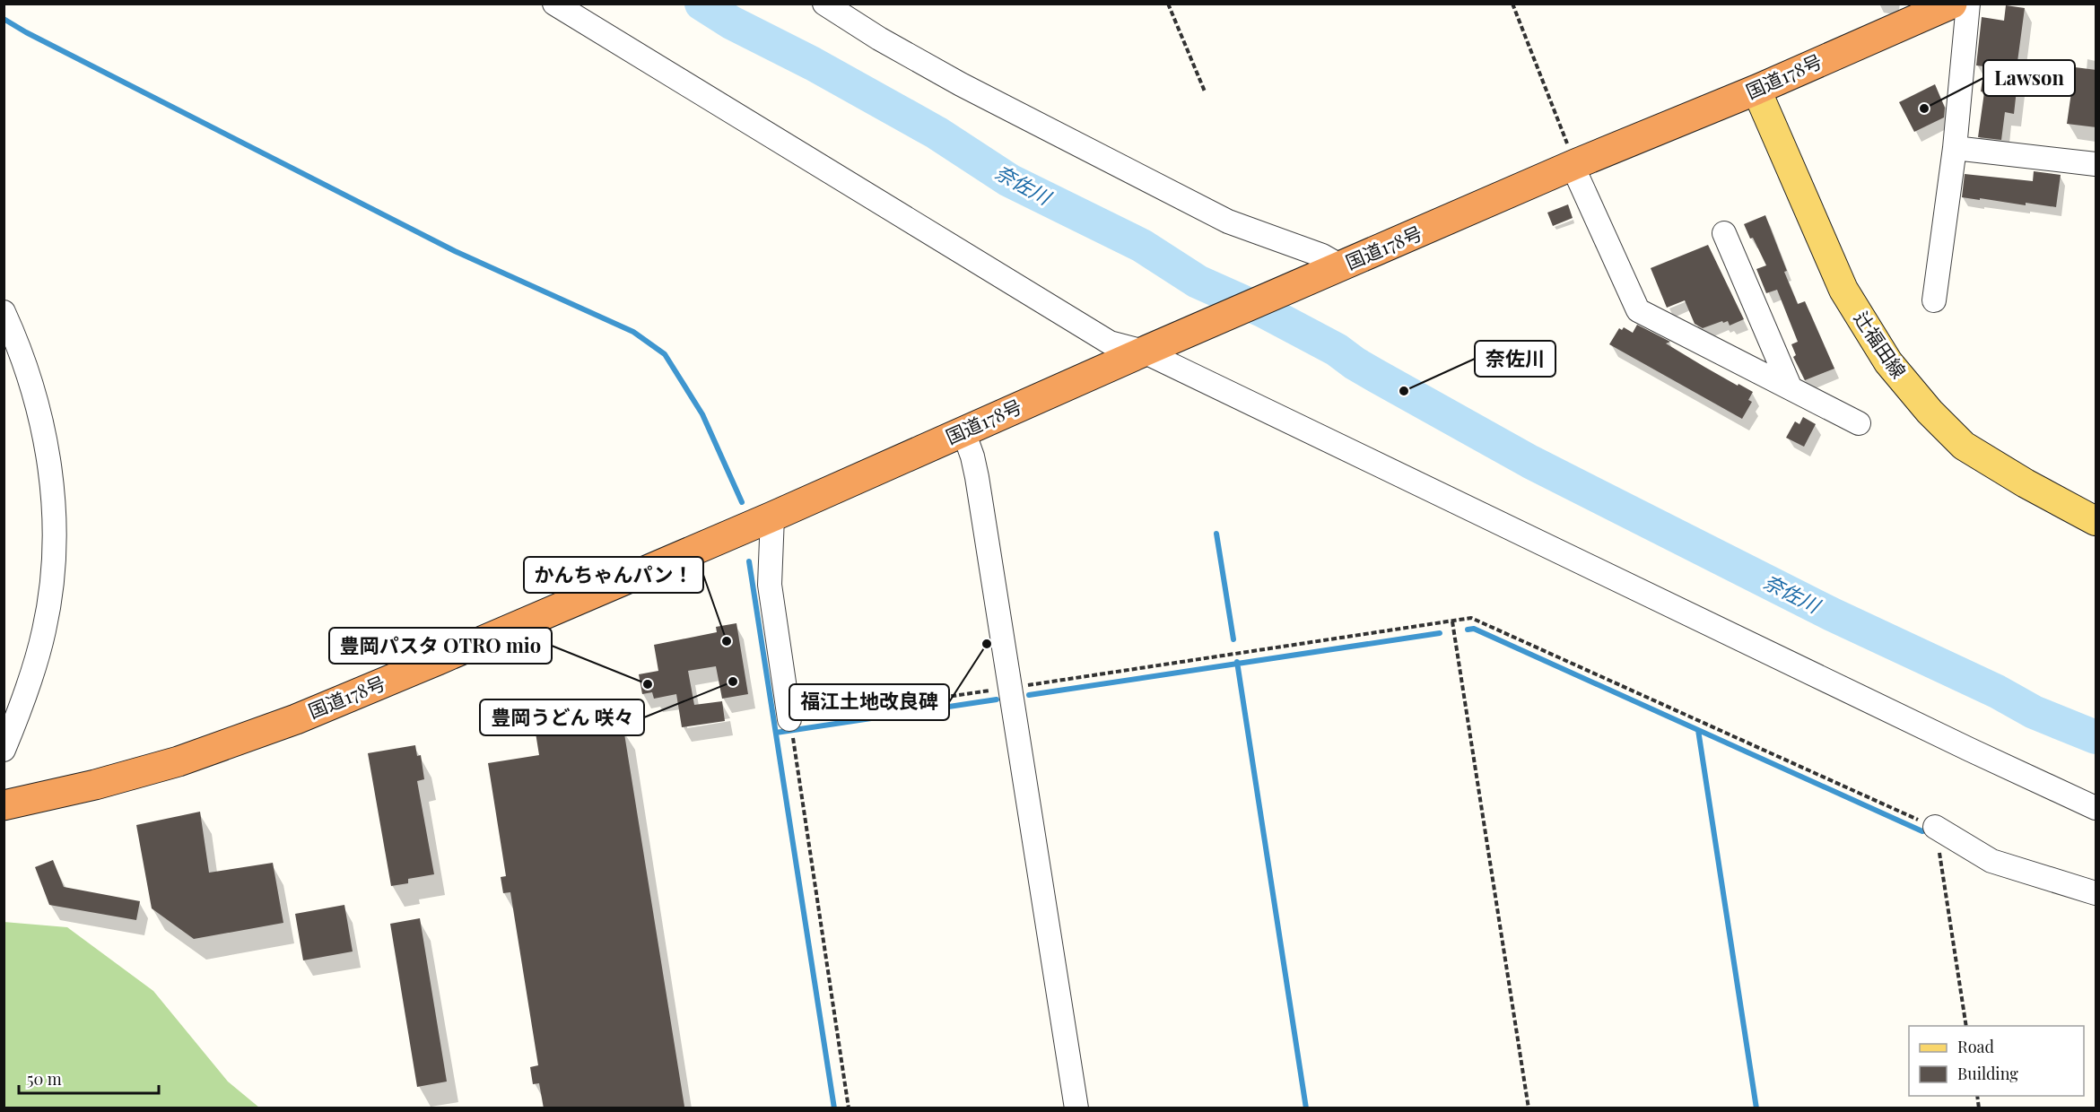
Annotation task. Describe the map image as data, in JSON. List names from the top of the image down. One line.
{"streets":{"highway":["国道178号"],"main road":["辻福田線"]},"crossings":[["国道178号","辻福田線"]],"water":["奈佐川"],"places":["Lawson","奈佐川","かんちゃんパン！","福江土地改良碑","豊岡うどん 咲々","豊岡パスタ OTRO mio"],"legend":["Road","Building"],"scale_bar":"50 m"}
